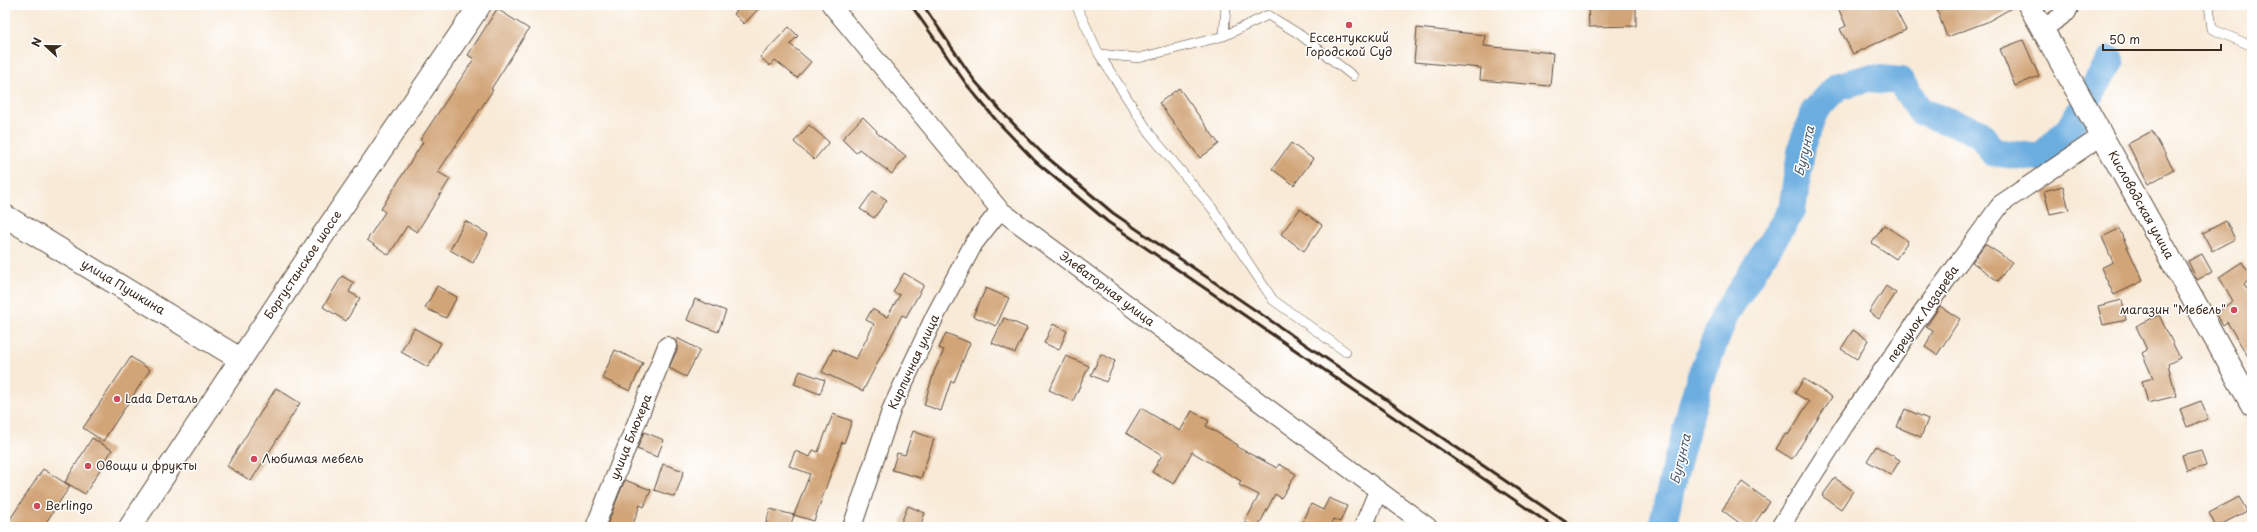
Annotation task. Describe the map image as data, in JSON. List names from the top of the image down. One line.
{"streets":{"street":["Кисловодская улица","Боргустанское шоссе","улица Пушкина","Элеваторная улица","переулок Лазарева","Кирпичная улица","улица Блюхера"]},"crossings":[["Кисловодская улица","переулок Лазарева"],["Боргустанское шоссе","улица Пушкина"],["Элеваторная улица","Кирпичная улица"]],"water":["Бугунта"],"places":["Ессентукский Городской Суд","магазин \"Мебель\"","Lada Dеталь","Любимая мебель","Овощи и фрукты","Berlingo"],"scale_bar":"50 m","north":"left"}
